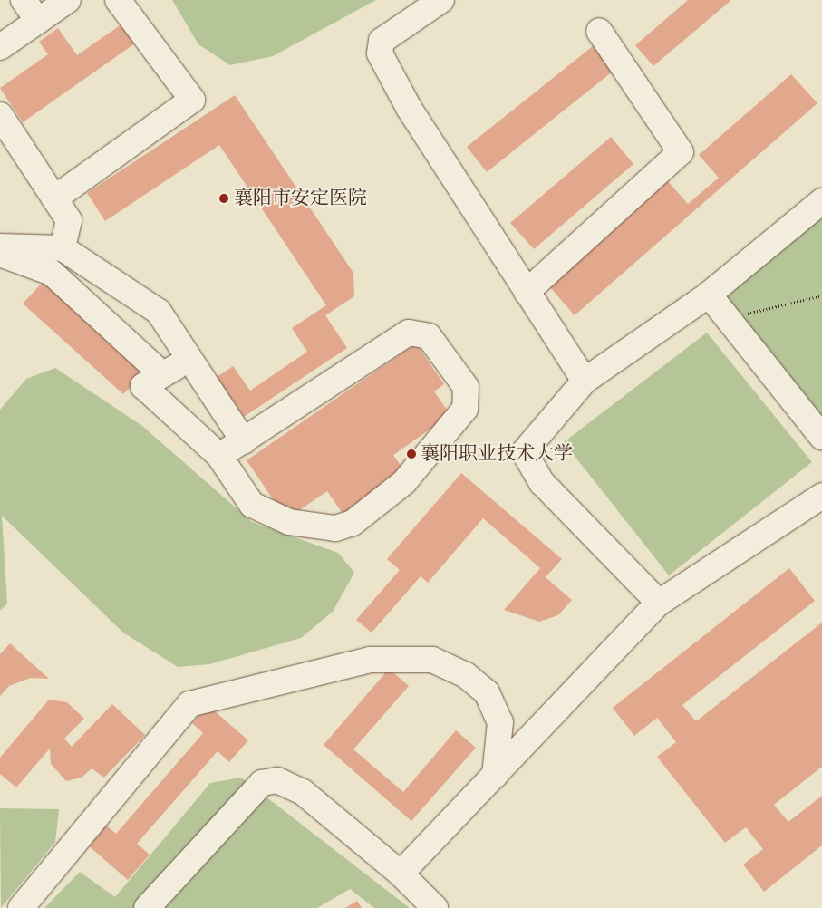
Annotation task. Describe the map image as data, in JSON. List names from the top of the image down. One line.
{"places":["襄阳市安定医院","襄阳职业技术大学"]}
